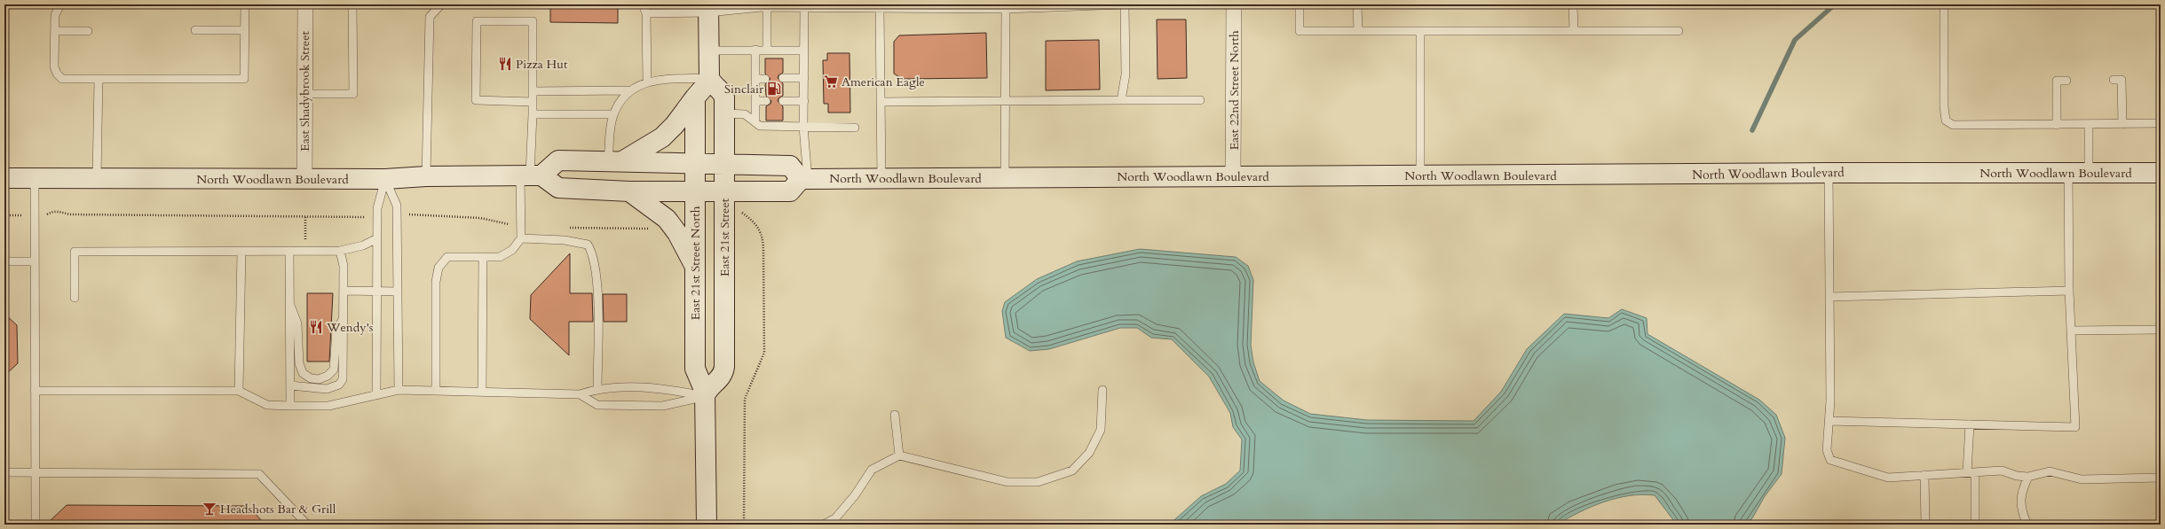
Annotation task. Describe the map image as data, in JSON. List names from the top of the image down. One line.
{"streets":{"main road":["North Woodlawn Boulevard","East 21st Street","East 21st Street North"],"street":["East 22nd Street North","East Shadybrook Street"]},"crossings":[["East 22nd Street North","North Woodlawn Boulevard"],["East Shadybrook Street","North Woodlawn Boulevard"],["East 21st Street","East 21st Street North"]],"places":{"restaurant":["Pizza Hut","Wendy's"],"supermarket":["American Eagle"],"fuel station":["Sinclair"],"bar":["Headshots Bar & Grill"]}}
